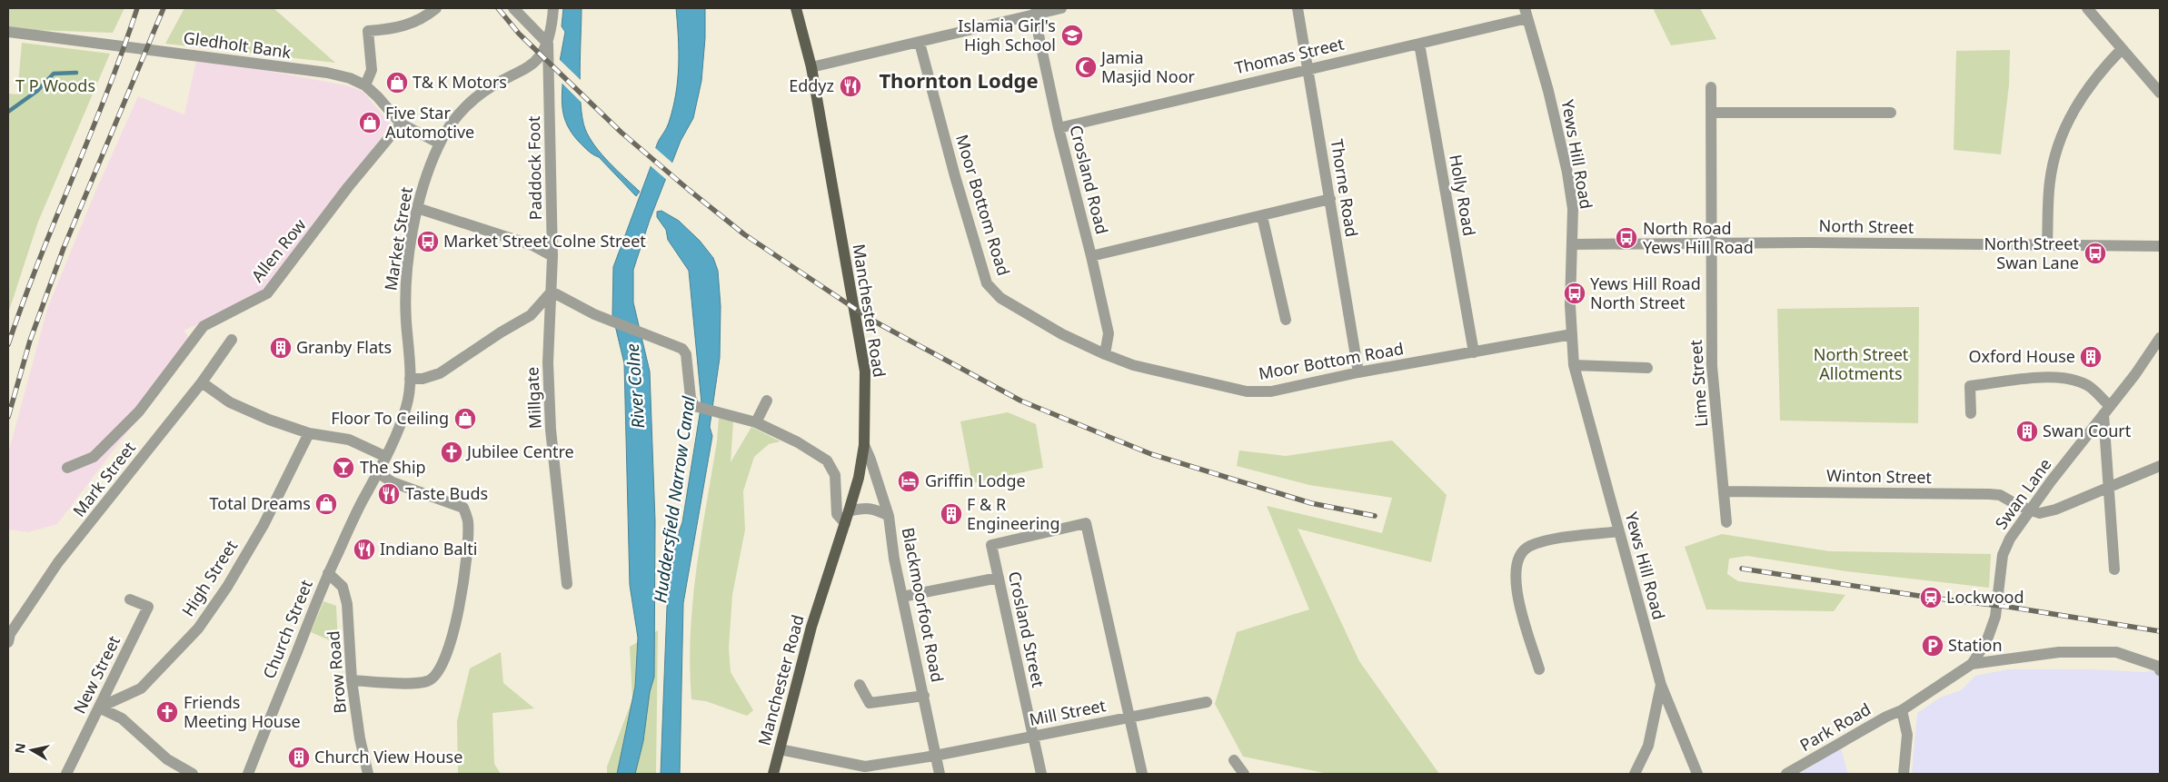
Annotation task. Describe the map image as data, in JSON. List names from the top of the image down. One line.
{"streets":{"main road":["Manchester Road"],"street":["Gledholt Bank","Thomas Street","Yews Hill Road","Paddock Foot","Crosland Road","Thorne Road","Holly Road","Moor Bottom Road","North Street","Market Street","Allen Row","Lime Street","Millgate","Winton Street","Mark Street","Swan Lane","High Street","Blackmoorfoot Road","Church Street","Crosland Street","Brow Road","New Street","Mill Street","Park Road"]},"crossings":[["Gledholt Bank","Market Street"],["Gledholt Bank","Allen Row"],["Thomas Street","Yews Hill Road"],["Thomas Street","Crosland Road"],["Thomas Street","Thorne Road"],["Thomas Street","Holly Road"],["Yews Hill Road","Moor Bottom Road"],["Yews Hill Road","North Street"],["Paddock Foot","Market Street"],["Paddock Foot","Millgate"],["Crosland Road","Moor Bottom Road"],["Thorne Road","Moor Bottom Road"],["Holly Road","Moor Bottom Road"],["North Street","Lime Street"],["Market Street","Church Street"],["Market Street","Brow Road"],["Manchester Road","Blackmoorfoot Road"],["Manchester Road","Mill Street"],["Lime Street","Winton Street"],["Winton Street","Swan Lane"],["Swan Lane","Park Road"],["High Street","New Street"],["Blackmoorfoot Road","Mill Street"],["Church Street","Brow Road"],["Crosland Street","Mill Street"]],"districts":["Thornton Lodge"],"water":["River Colne","Huddersfield Narrow Canal"],"parks":["T P Woods","North Street Allotments"],"places":{"school or university":["Islamia Girl's High School"],"mosque":["Jamia Masjid Noor"],"shop":["T& K Motors","Five Star Automotive","Floor To Ceiling","Total Dreams"],"restaurant":["Eddyz","Taste Buds","Indiano Balti"],"bus stop":["North Road Yews Hill Road","Market Street Colne Street","North Street Swan Lane","Yews Hill Road North Street"],"building":["Granby Flats","Oxford House","Swan Court","F & R Engineering","Church View House"],"church":["Jubilee Centre","Friends Meeting House"],"bar":["The Ship"],"hotel":["Griffin Lodge"],"station":["Lockwood"],"parking":["Station"]},"north":"left"}
